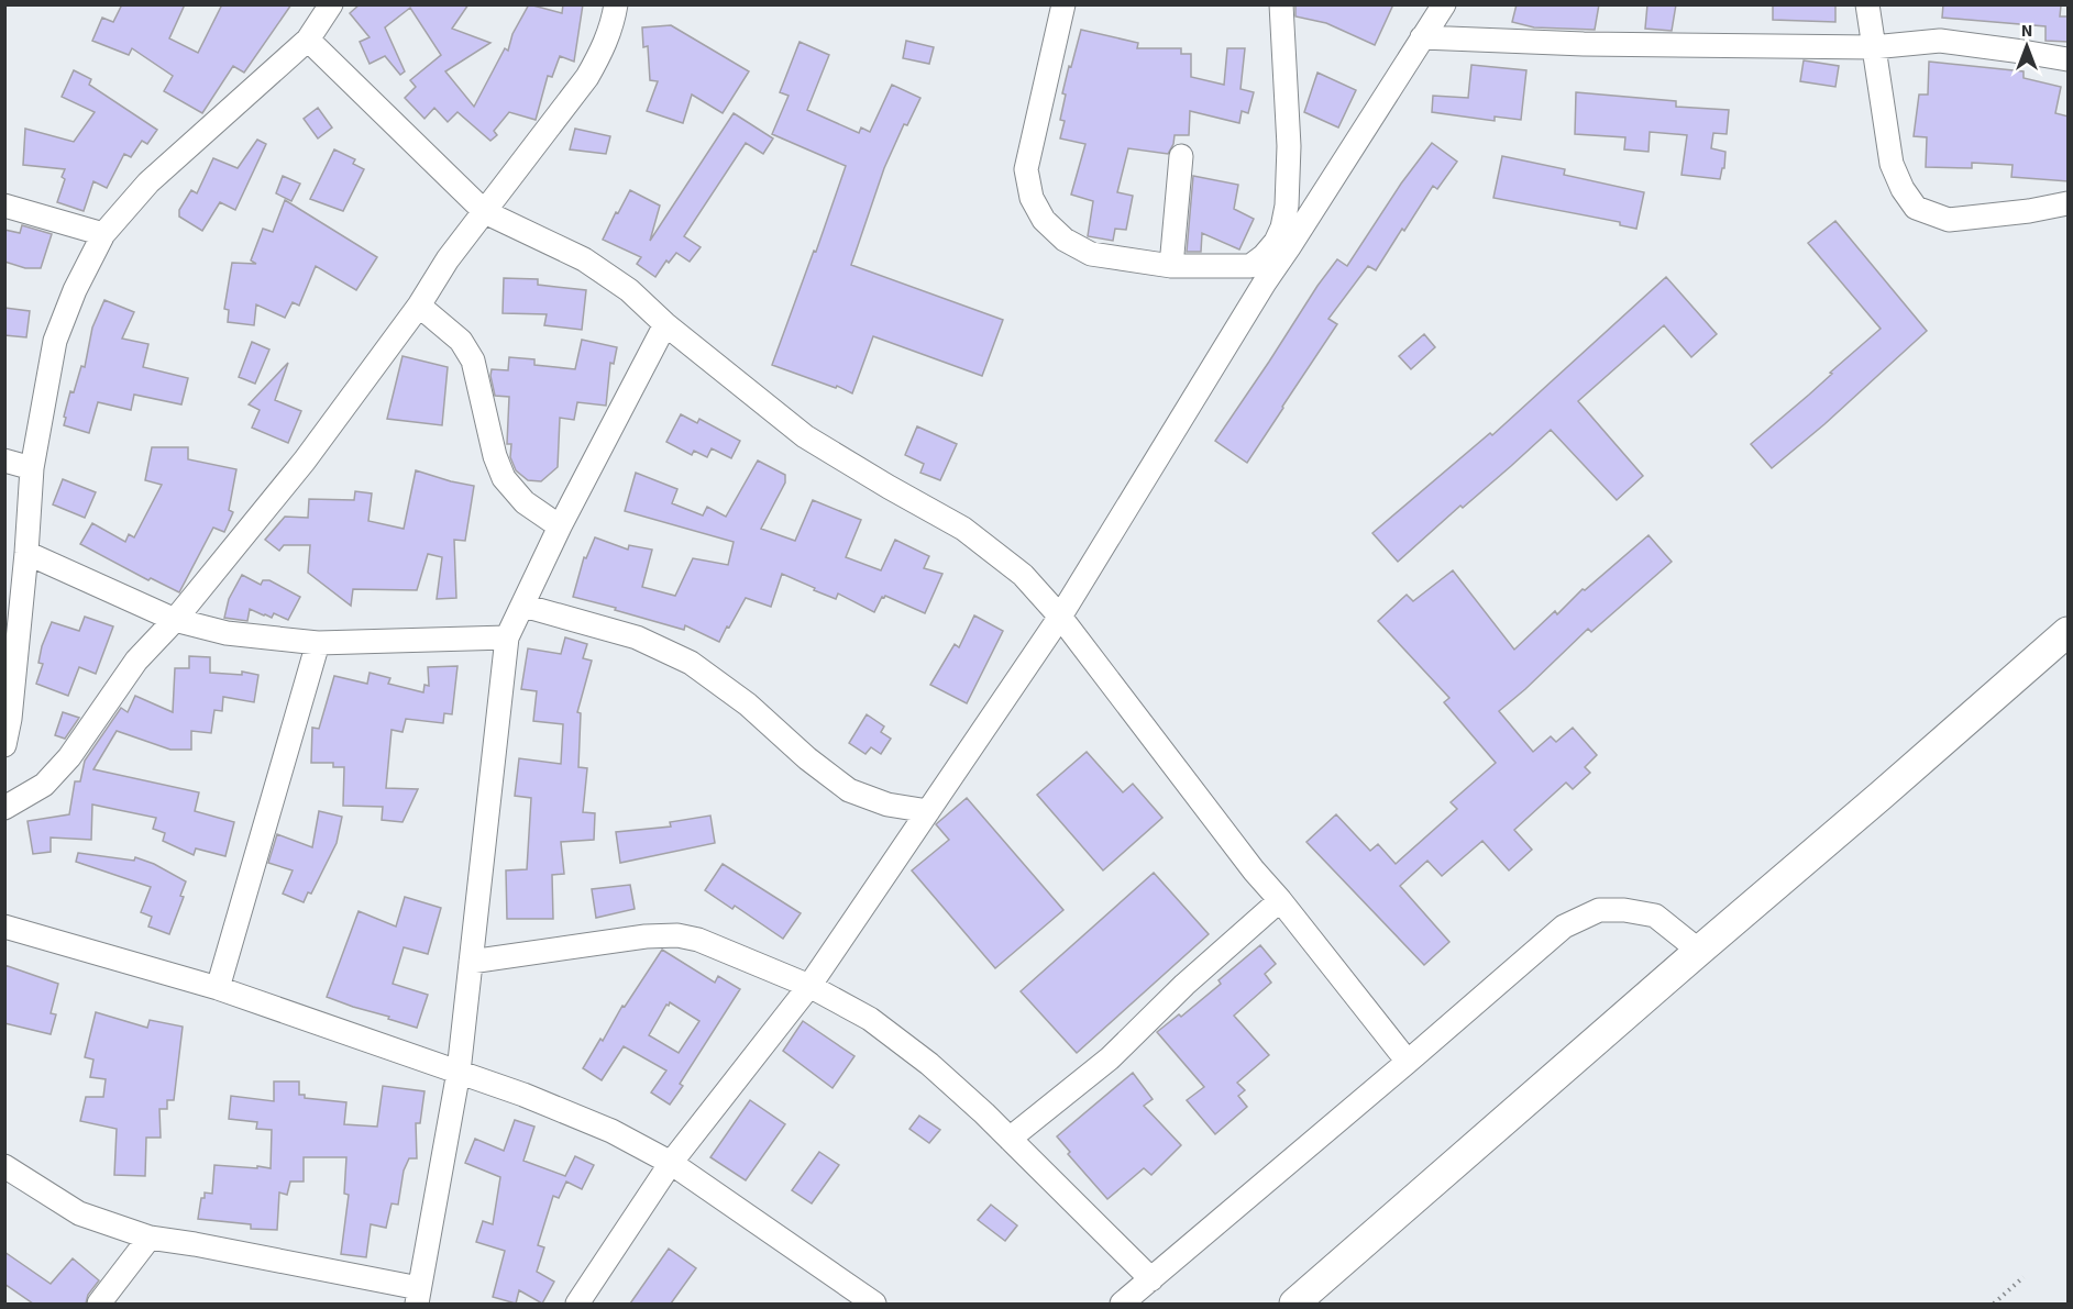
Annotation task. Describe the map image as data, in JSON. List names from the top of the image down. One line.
{"north":"top"}
